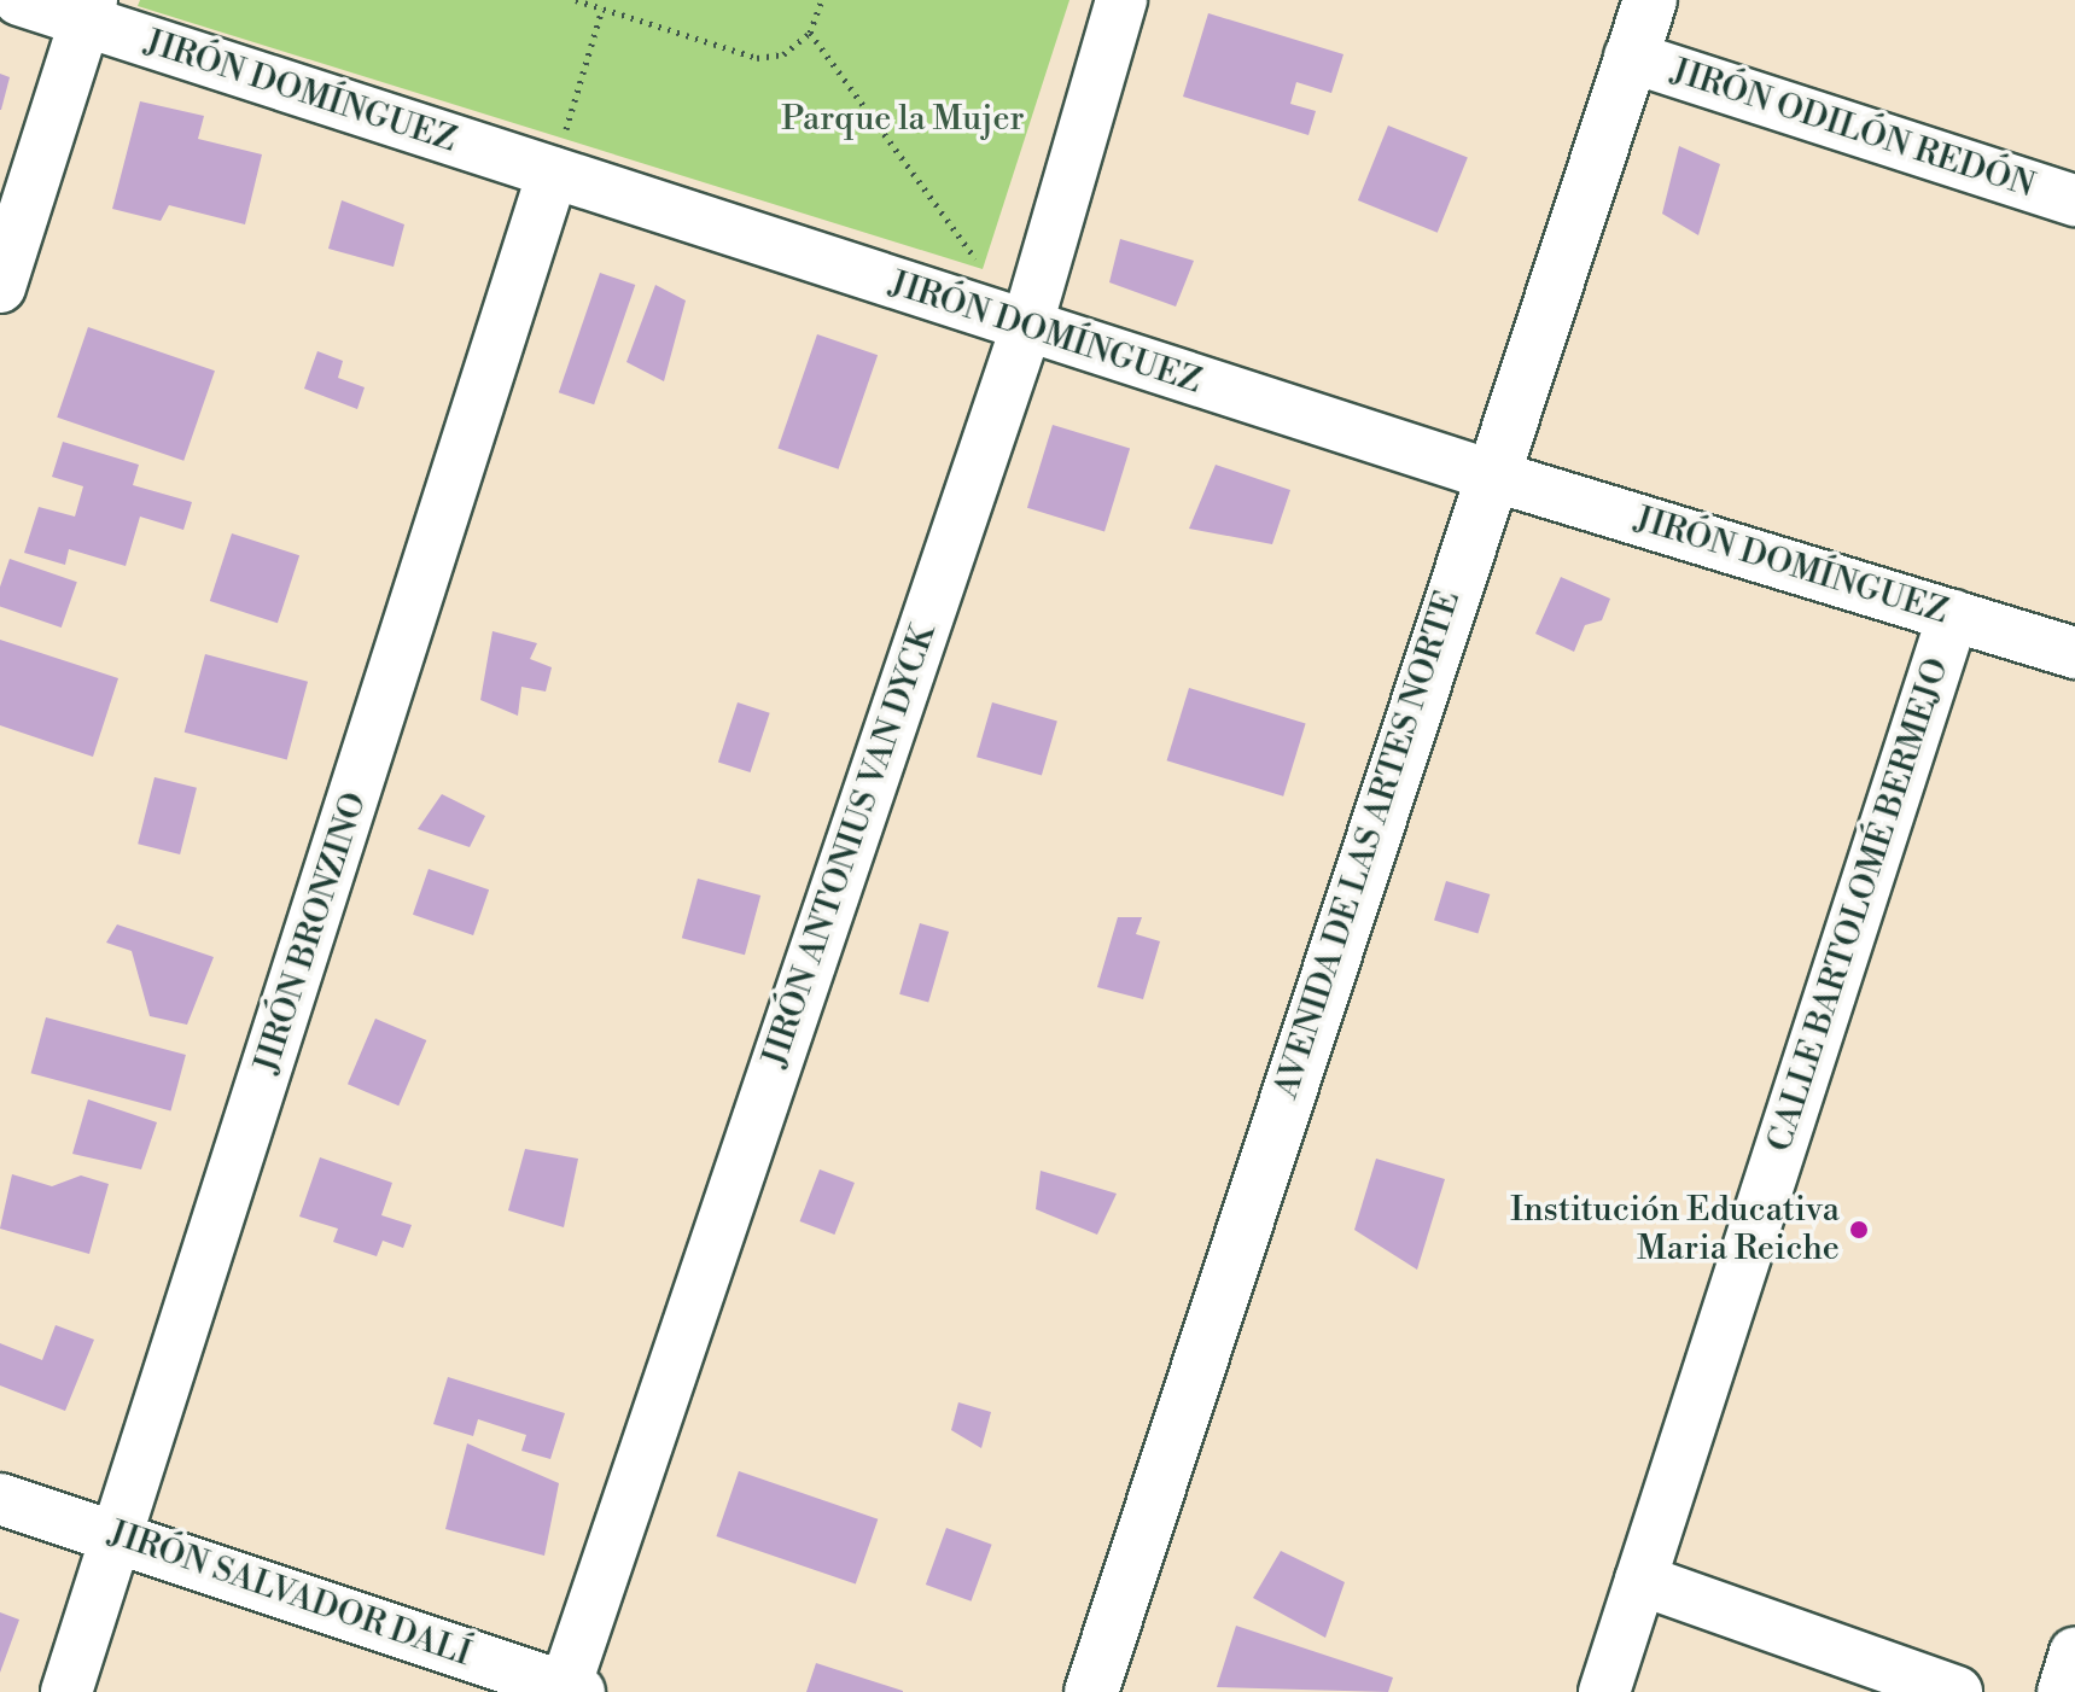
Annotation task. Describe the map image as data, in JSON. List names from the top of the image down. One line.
{"streets":{"street":["JIRÓN DOMÍNGUEZ","JIRÓN ODILÓN REDÓN","AVENIDA DE LAS ARTES NORTE","JIRÓN ANTONIUS VAN DYCK","CALLE BARTOLOMÉ BERMEJO","JIRÓN BRONZINO","JIRÓN SALVADOR DALÍ"]},"crossings":[["JIRÓN DOMÍNGUEZ","AVENIDA DE LAS ARTES NORTE"],["JIRÓN DOMÍNGUEZ","JIRÓN ANTONIUS VAN DYCK"],["JIRÓN DOMÍNGUEZ","CALLE BARTOLOMÉ BERMEJO"],["JIRÓN DOMÍNGUEZ","JIRÓN BRONZINO"],["JIRÓN ODILÓN REDÓN","AVENIDA DE LAS ARTES NORTE"],["JIRÓN ANTONIUS VAN DYCK","JIRÓN SALVADOR DALÍ"],["JIRÓN BRONZINO","JIRÓN SALVADOR DALÍ"]],"parks":["Parque la Mujer"],"places":["Institución Educativa Maria Reiche"]}
